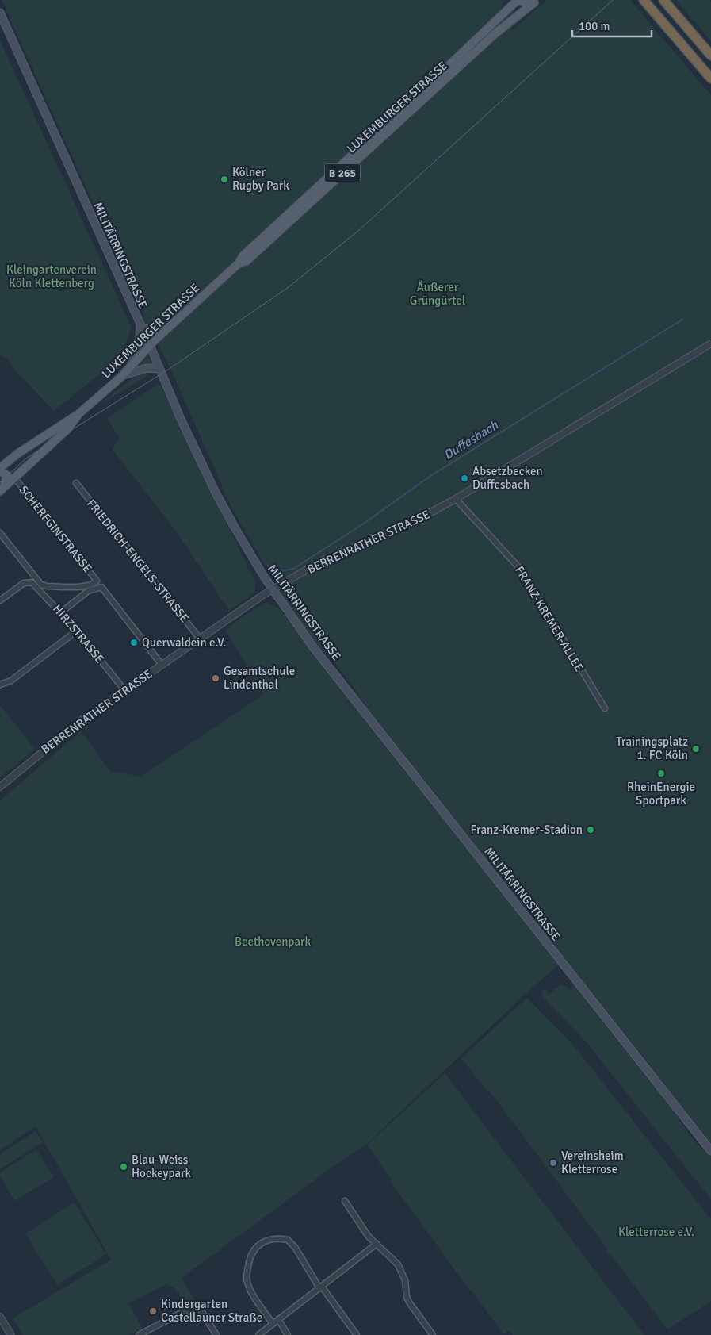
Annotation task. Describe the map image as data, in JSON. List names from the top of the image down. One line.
{"streets":{"main road":["LUXEMBURGER STRASSE","B 265","MILITÄRRINGSTRASSE"],"street":["SCHERFGINSTRASSE","BERRENRATHER STRASSE","FRIEDRICH-ENGELS-STRASSE","FRANZ-KREMER-ALLEE","HIRZSTRASSE"]},"crossings":[["LUXEMBURGER STRASSE","MILITÄRRINGSTRASSE"],["LUXEMBURGER STRASSE","SCHERFGINSTRASSE"],["MILITÄRRINGSTRASSE","BERRENRATHER STRASSE"],["BERRENRATHER STRASSE","FRIEDRICH-ENGELS-STRASSE"],["BERRENRATHER STRASSE","FRANZ-KREMER-ALLEE"],["BERRENRATHER STRASSE","HIRZSTRASSE"]],"water":["Duffesbach"],"parks":["Kleingartenverein Köln Klettenberg","Äußerer Grüngürtel","Beethovenpark","Kletterrose e.V."],"places":["Kölner Rugby Park","Absetzbecken Duffesbach","Querwaldein e.V.","Gesamtschule Lindenthal","Trainingsplatz 1. FC Köln","RheinEnergie Sportpark","Franz-Kremer-Stadion","Vereinsheim Kletterrose","Blau-Weiss Hockeypark","Kindergarten Castellauner Straße"],"scale_bar":"100 m"}
